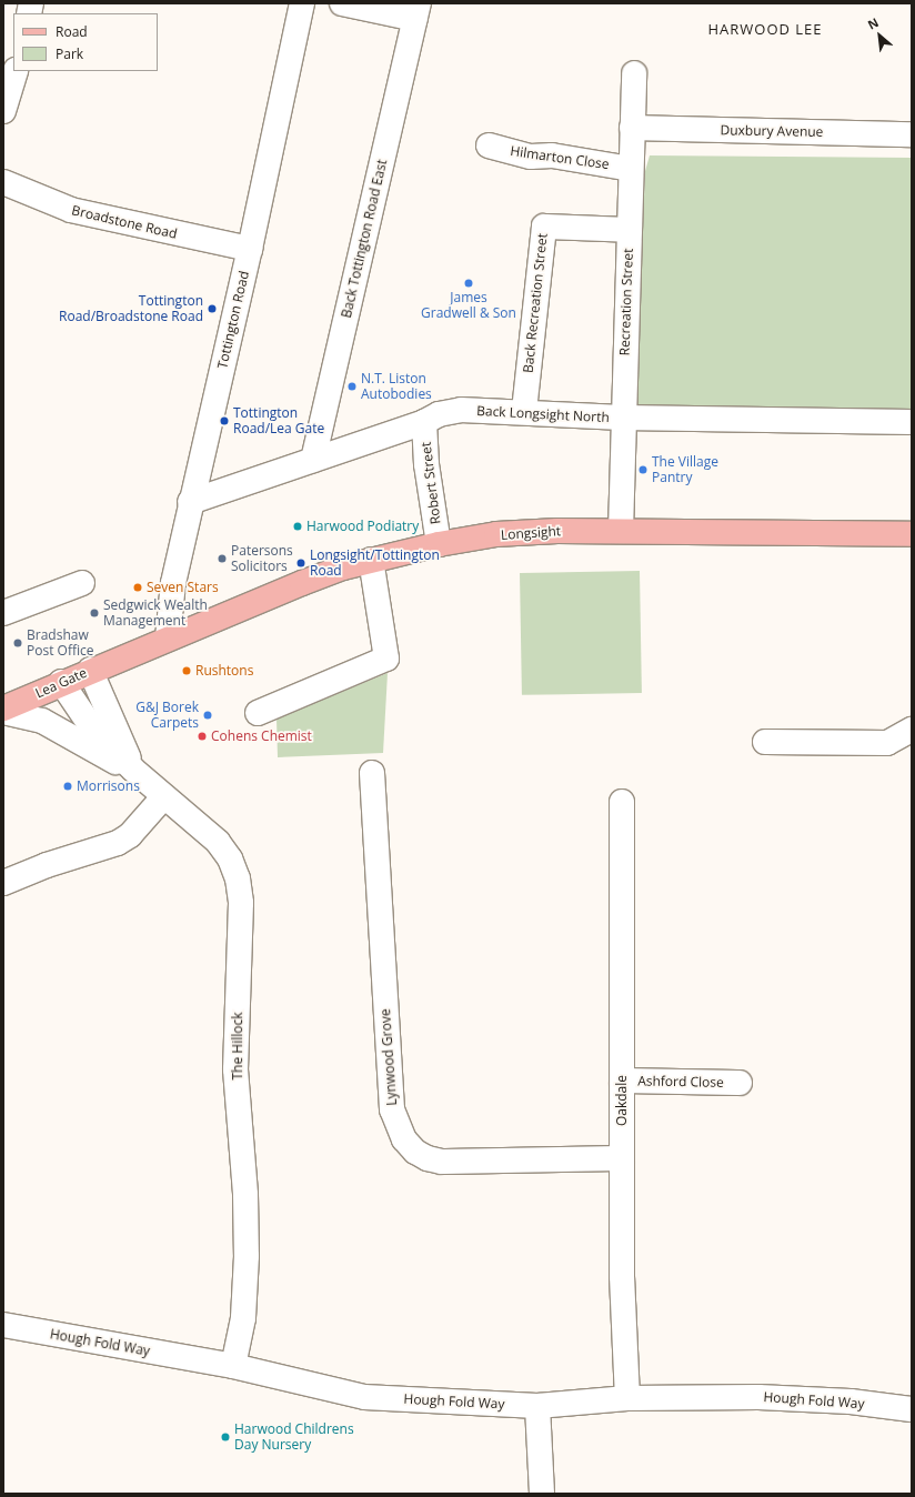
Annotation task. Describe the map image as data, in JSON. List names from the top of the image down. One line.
{"streets":{"main road":["Longsight","Lea Gate"],"street":["Duxbury Avenue","Hilmarton Close","Broadstone Road","Back Tottington Road East","Recreation Street","Back Recreation Street","Tottington Road","Back Longsight North","Robert Street","The Hillock","Lynwood Grove","Ashford Close","Oakdale","Hough Fold Way"]},"crossings":[["Duxbury Avenue","Recreation Street"],["Hilmarton Close","Recreation Street"],["Broadstone Road","Tottington Road"],["Back Tottington Road East","Back Longsight North"],["Recreation Street","Back Recreation Street"],["Recreation Street","Back Longsight North"],["Recreation Street","Longsight"],["Back Recreation Street","Back Longsight North"],["Tottington Road","Back Longsight North"],["Tottington Road","Longsight"],["Tottington Road","Lea Gate"],["Back Longsight North","Robert Street"],["Robert Street","Longsight"],["Longsight","Lea Gate"],["Lea Gate","The Hillock"],["The Hillock","Hough Fold Way"],["Lynwood Grove","Oakdale"],["Ashford Close","Oakdale"],["Oakdale","Hough Fold Way"]],"districts":["HARWOOD LEE"],"places":["James Gradwell & Son","Tottington Road/Broadstone Road","N.T. Liston Autobodies","Tottington Road/Lea Gate","The Village Pantry","Harwood Podiatry","Patersons Solicitors","Longsight/Tottington Road","Seven Stars","Sedgwick Wealth Management","Bradshaw Post Office","Rushtons","G&J Borek Carpets","Cohens Chemist","Morrisons","Harwood Childrens Day Nursery"],"legend":["Road","Park"],"north":"top left"}
